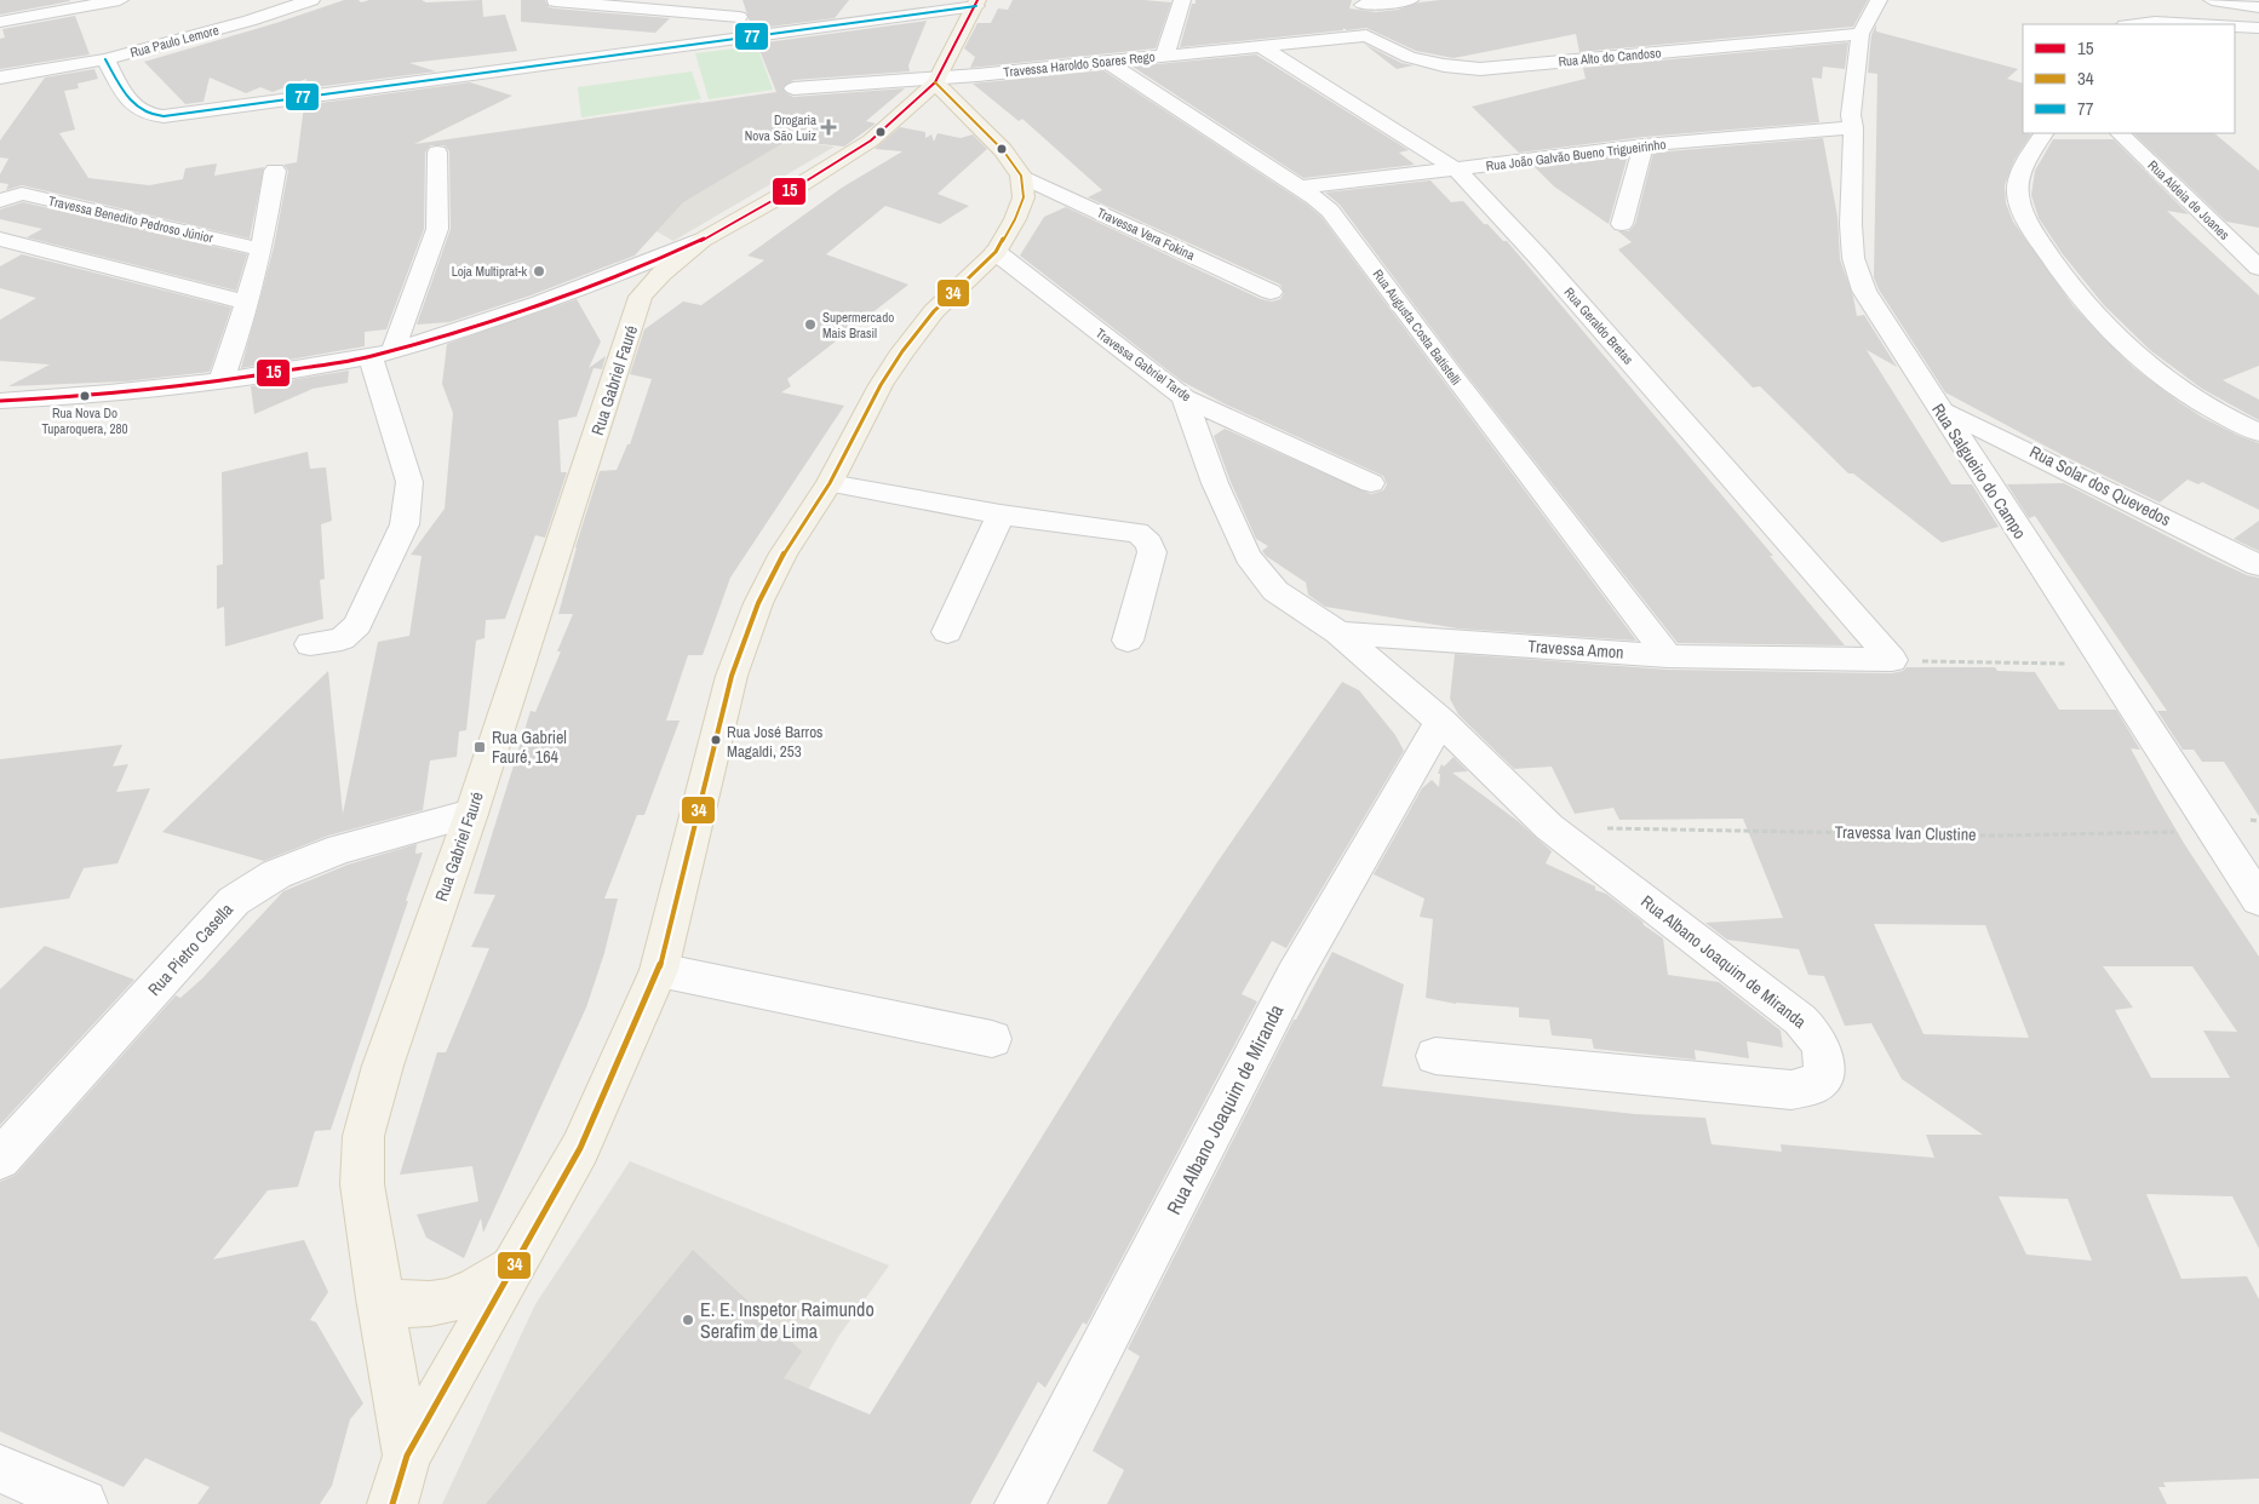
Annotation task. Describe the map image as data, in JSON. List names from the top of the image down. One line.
{"streets":{"main road":["Rua Gabriel Fauré"],"street":["Rua Paulo Lemore","Rua Alto do Candoso","Travessa Haroldo Soares Rego","Rua João Galvão Bueno Trigueirinho","Rua Aldeia de Joanes","Travessa Benedito Pedroso Júnior","Travessa Vera Fokina","Rua Geraldo Bretas","Rua Augusta Costa Batistelli","Travessa Gabriel Tarde","Rua Salgueiro do Campo","Rua Solar dos Quevedos","Travessa Amon","Rua Pietro Casella","Rua Albano Joaquim de Miranda"],"path":["Travessa Ivan Clustine"]},"crossings":[["Rua Alto do Candoso","Travessa Haroldo Soares Rego"],["Rua Alto do Candoso","Rua Salgueiro do Campo"],["Travessa Haroldo Soares Rego","Rua Geraldo Bretas"],["Travessa Haroldo Soares Rego","Rua Augusta Costa Batistelli"],["Rua João Galvão Bueno Trigueirinho","Rua Geraldo Bretas"],["Rua João Galvão Bueno Trigueirinho","Rua Augusta Costa Batistelli"],["Rua João Galvão Bueno Trigueirinho","Rua Salgueiro do Campo"],["Rua Geraldo Bretas","Travessa Amon"],["Rua Augusta Costa Batistelli","Travessa Amon"],["Travessa Gabriel Tarde","Travessa Amon"],["Rua Gabriel Fauré","Rua Pietro Casella"],["Rua Salgueiro do Campo","Rua Solar dos Quevedos"],["Rua Salgueiro do Campo","Travessa Ivan Clustine"],["Travessa Amon","Rua Albano Joaquim de Miranda"],["Travessa Ivan Clustine","Rua Albano Joaquim de Miranda"]],"places":{"health":["Drogaria Nova São Luiz"],"other":["Loja Multiprat-k","Supermercado Mais Brasil","Rua Nova Do Tuparoquera, 280","Rua José Barros Magaldi, 253","E. E. Inspetor Raimundo Serafim de Lima"],"transit":["Rua Gabriel Fauré, 164"]},"lines":["transit line 15","transit line 77","transit line 34"],"legend":["15","34","77"]}
